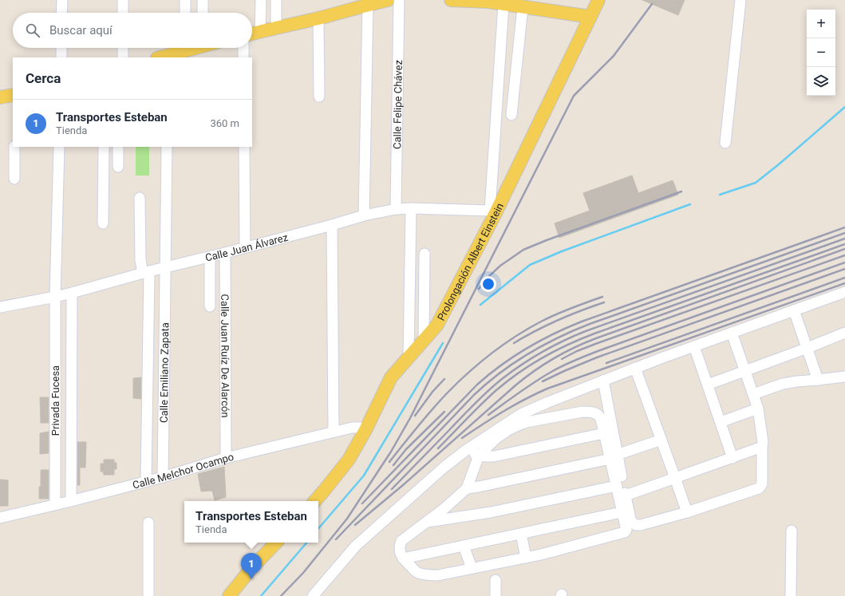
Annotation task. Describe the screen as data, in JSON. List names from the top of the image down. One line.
{"streets":{"main road":["Prolongación Albert Einstein"],"street":["Calle Felipe Chávez","Calle Juan Álvarez","Calle Juan Ruíz De Alarcón","Calle Emiliano Zapata","Privada Fucesa","Calle Melchor Ocampo"]},"crossings":[["Calle Felipe Chávez","Calle Juan Álvarez"],["Calle Juan Álvarez","Prolongación Albert Einstein"],["Calle Juan Álvarez","Calle Juan Ruíz De Alarcón"],["Calle Juan Álvarez","Calle Emiliano Zapata"],["Calle Juan Álvarez","Privada Fucesa"],["Prolongación Albert Einstein","Calle Melchor Ocampo"],["Calle Juan Ruíz De Alarcón","Calle Melchor Ocampo"],["Calle Emiliano Zapata","Calle Melchor Ocampo"],["Privada Fucesa","Calle Melchor Ocampo"]],"page":{"map_buttons":["+","−"],"search":"Buscar aquí","heading":"Cerca","list":[{"mark":"1","name":"Transportes Esteban","note":"Tienda","value":"360 m"}],"popup":["Transportes Esteban","Tienda"],"pins":"1"}}
